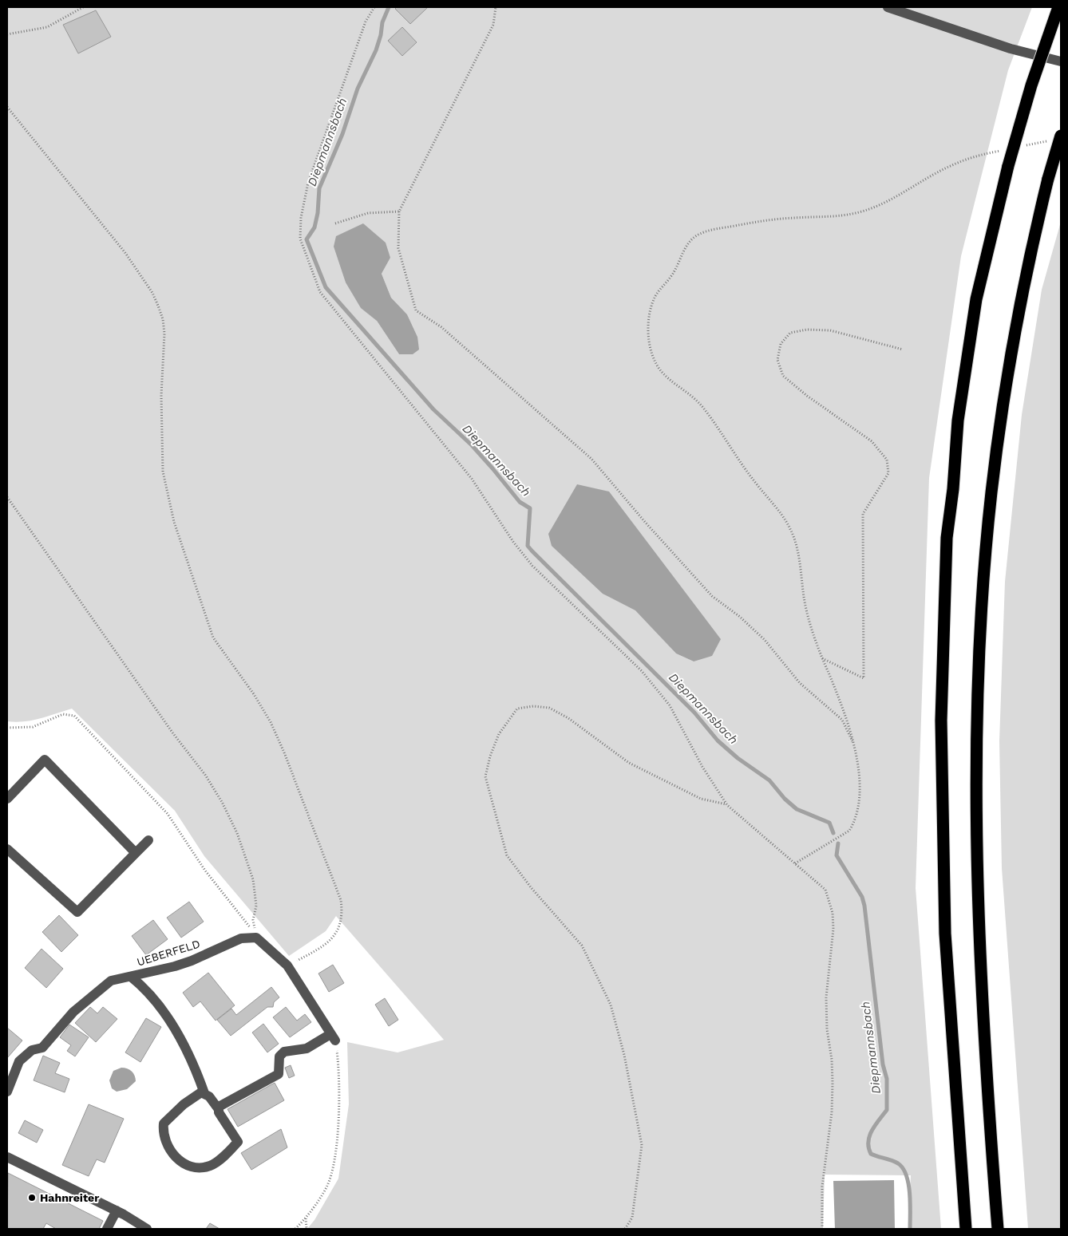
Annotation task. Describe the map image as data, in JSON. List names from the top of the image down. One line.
{"streets":{"street":["UEBERFELD"]},"water":["Diepmannsbach"],"places":["Hahnreiter"]}
